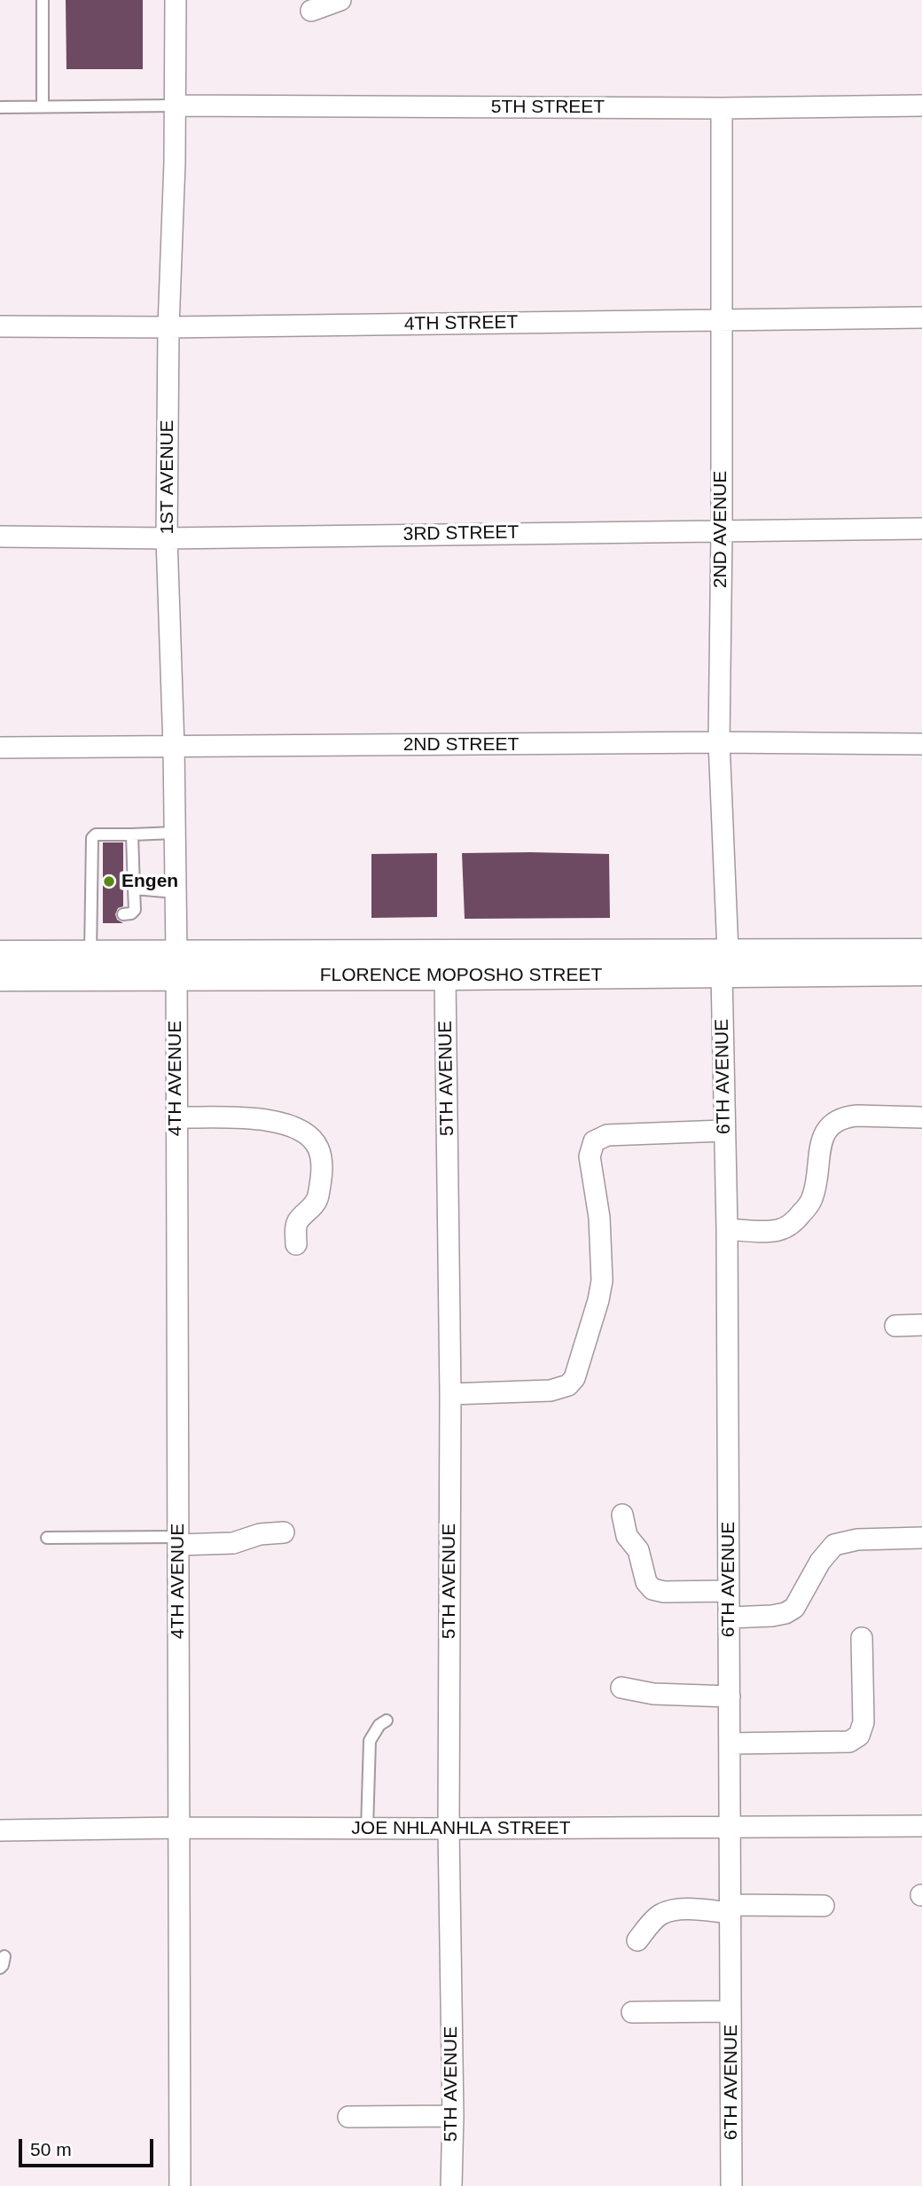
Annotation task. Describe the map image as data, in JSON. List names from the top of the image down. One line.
{"streets":{"street":["5TH STREET","4TH STREET","1ST AVENUE","2ND AVENUE","3RD STREET","2ND STREET","FLORENCE MOPOSHO STREET","6TH AVENUE","4TH AVENUE","5TH AVENUE","JOE NHLANHLA STREET"]},"crossings":[["5TH STREET","1ST AVENUE"],["5TH STREET","2ND AVENUE"],["4TH STREET","1ST AVENUE"],["4TH STREET","2ND AVENUE"],["1ST AVENUE","3RD STREET"],["1ST AVENUE","2ND STREET"],["1ST AVENUE","FLORENCE MOPOSHO STREET"],["1ST AVENUE","4TH AVENUE"],["2ND AVENUE","3RD STREET"],["2ND AVENUE","2ND STREET"],["2ND AVENUE","FLORENCE MOPOSHO STREET"],["2ND AVENUE","6TH AVENUE"],["FLORENCE MOPOSHO STREET","6TH AVENUE"],["FLORENCE MOPOSHO STREET","4TH AVENUE"],["FLORENCE MOPOSHO STREET","5TH AVENUE"],["6TH AVENUE","JOE NHLANHLA STREET"],["4TH AVENUE","JOE NHLANHLA STREET"],["5TH AVENUE","JOE NHLANHLA STREET"]],"places":["Engen"],"scale_bar":"50 m"}
